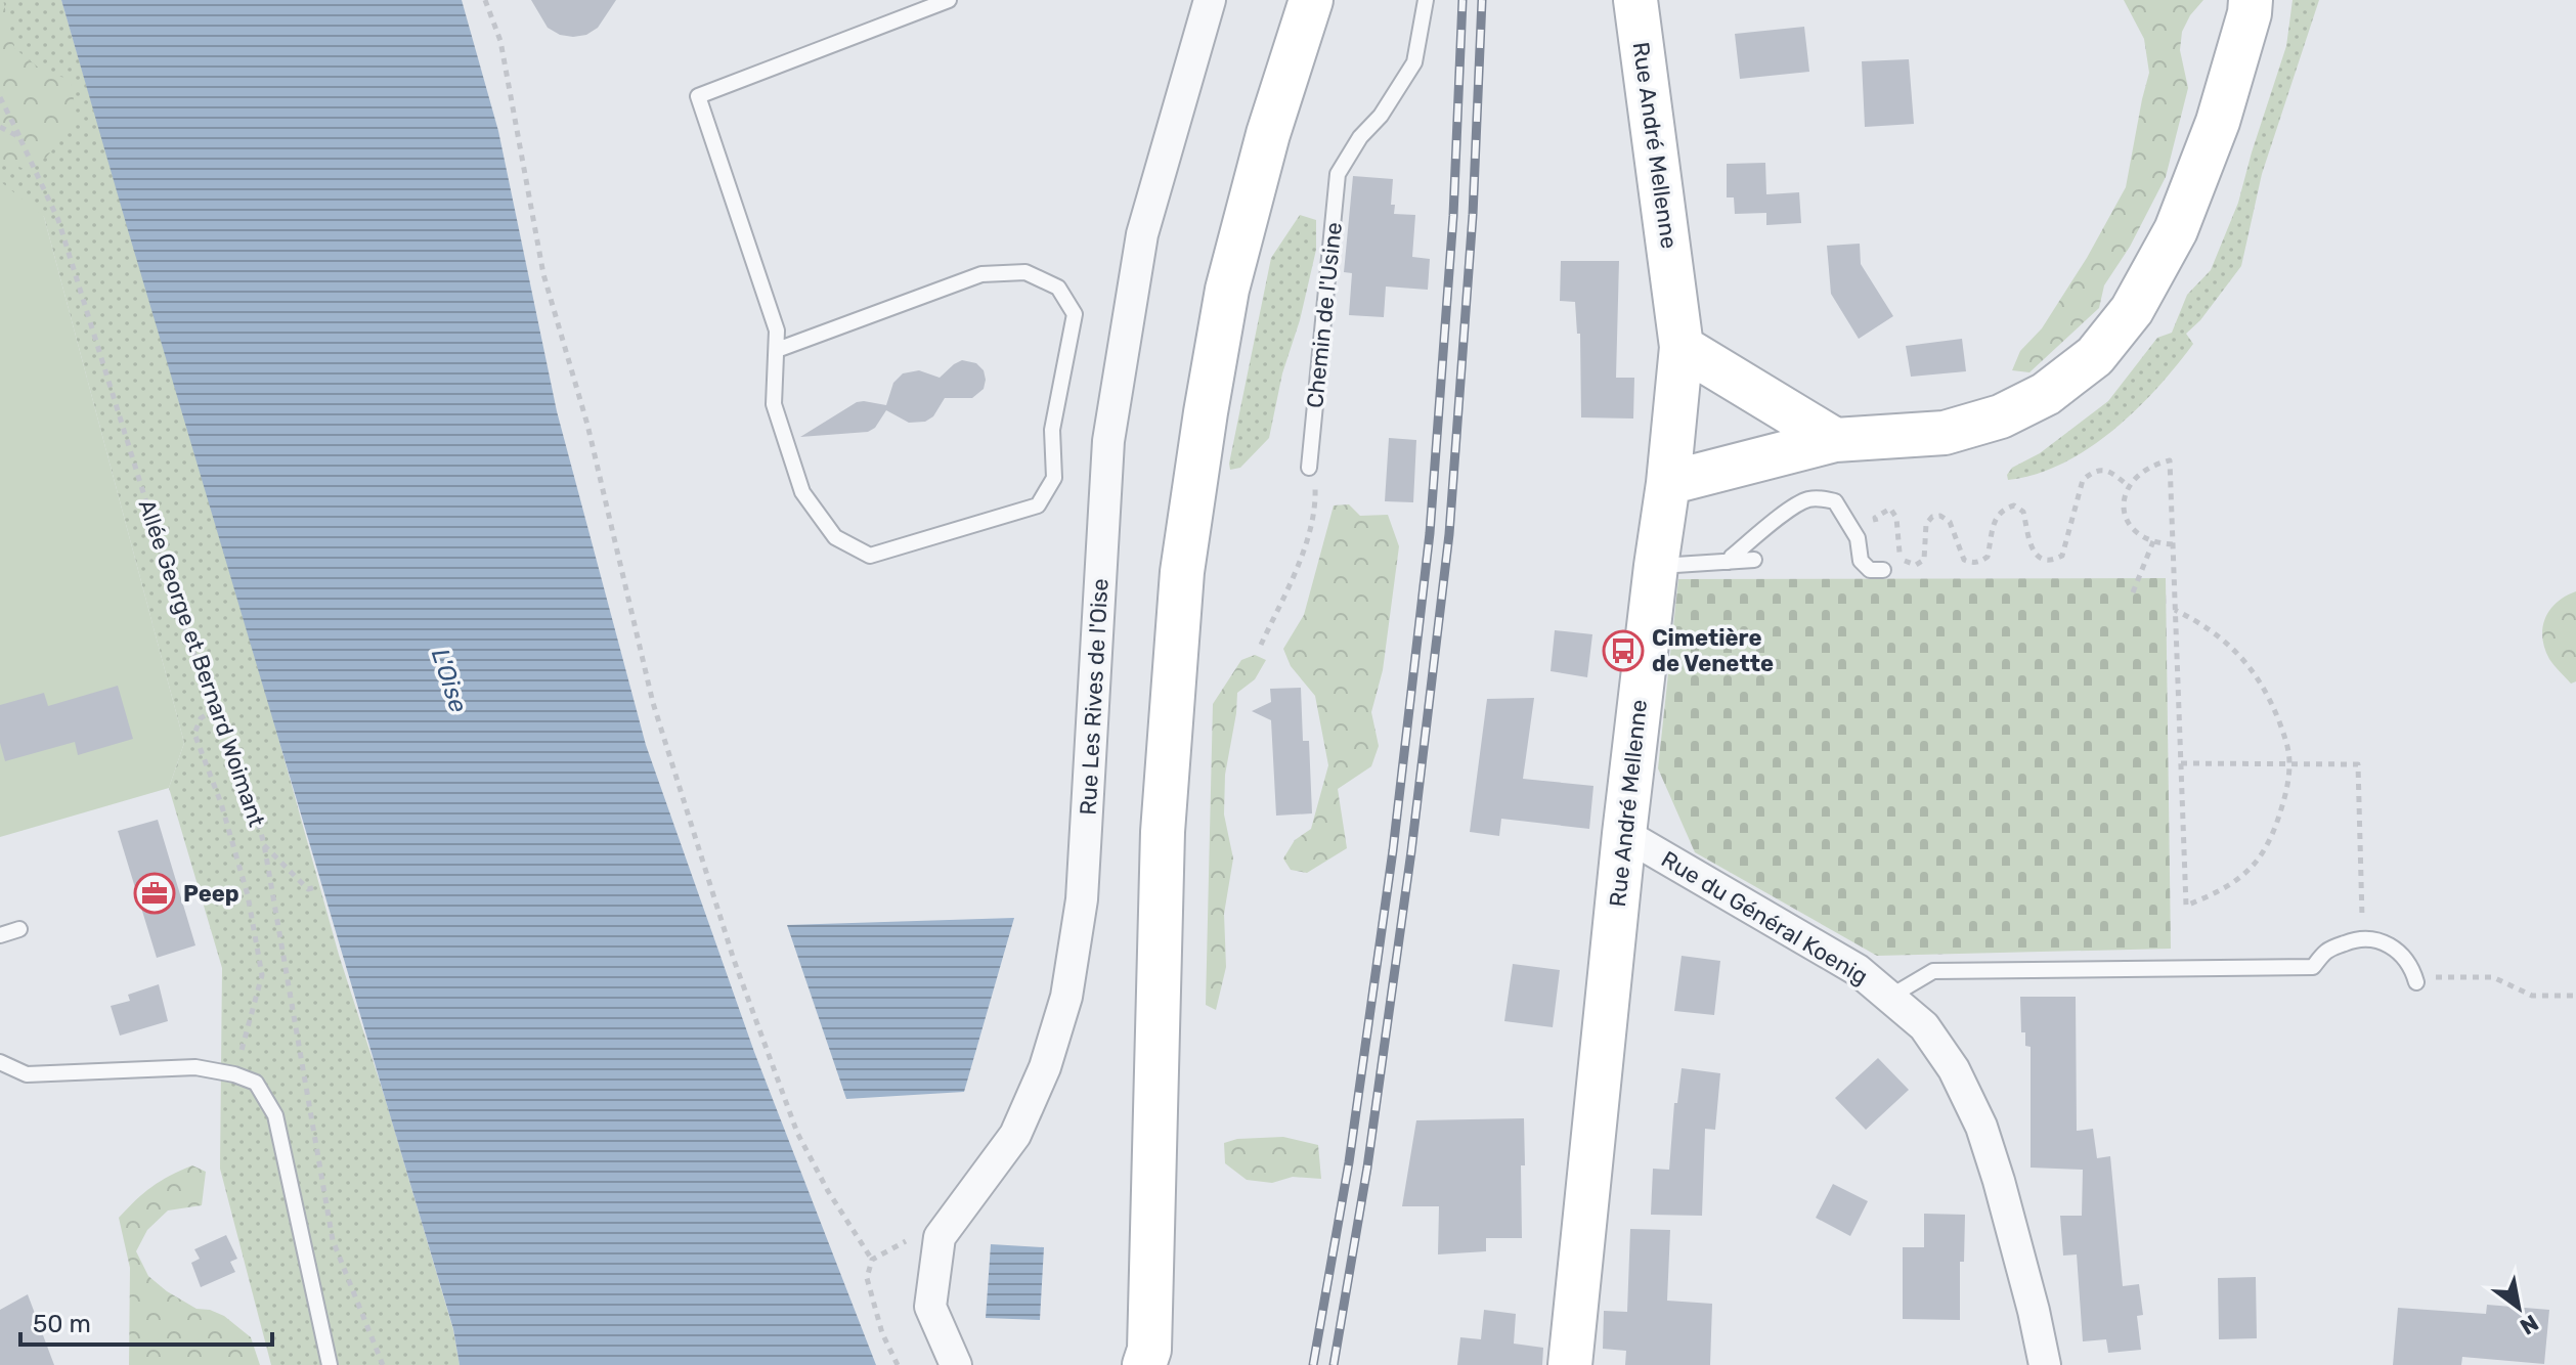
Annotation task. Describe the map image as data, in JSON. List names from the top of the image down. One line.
{"streets":{"street":["Rue André Mellenne","Rue Les Rives de l'Oise","Rue du Général Koenig"],"lane":["Chemin de l'Usine"],"path":["Allée George et Bernard Woimant"]},"crossings":[["Rue André Mellenne","Rue du Général Koenig"]],"water":["L'Oise"],"places":{"bus stop":["Cimetière de Venette"],"office":["Peep"]},"scale_bar":"50 m","north":"bottom right"}
